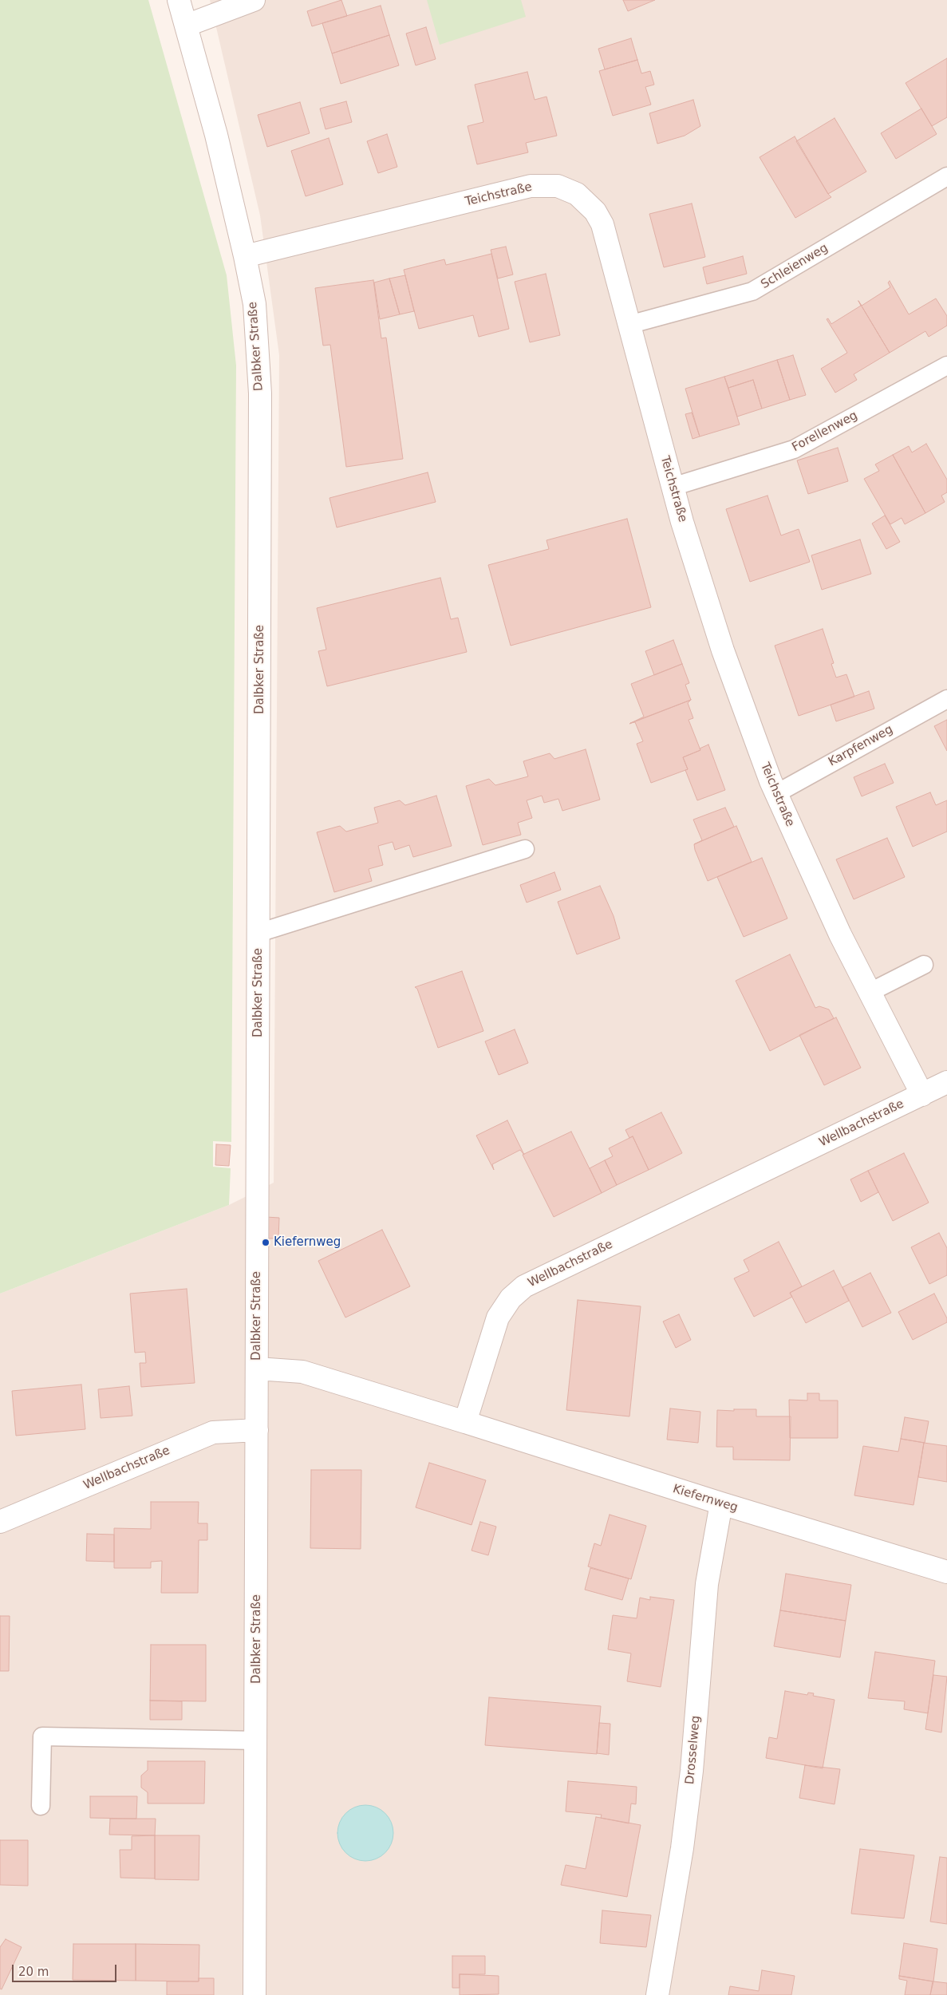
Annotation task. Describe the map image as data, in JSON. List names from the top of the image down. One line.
{"streets":{"street":["Teichstraße","Dalbker Straße","Wellbachstraße","Kiefernweg","Drosselweg"],"lane":["Schleienweg","Forellenweg","Karpfenweg"]},"crossings":[["Teichstraße","Schleienweg"],["Teichstraße","Dalbker Straße"],["Teichstraße","Forellenweg"],["Teichstraße","Karpfenweg"],["Teichstraße","Wellbachstraße"],["Dalbker Straße","Wellbachstraße"],["Wellbachstraße","Kiefernweg"],["Kiefernweg","Drosselweg"]],"places":["Kiefernweg"],"scale_bar":"20 m"}
